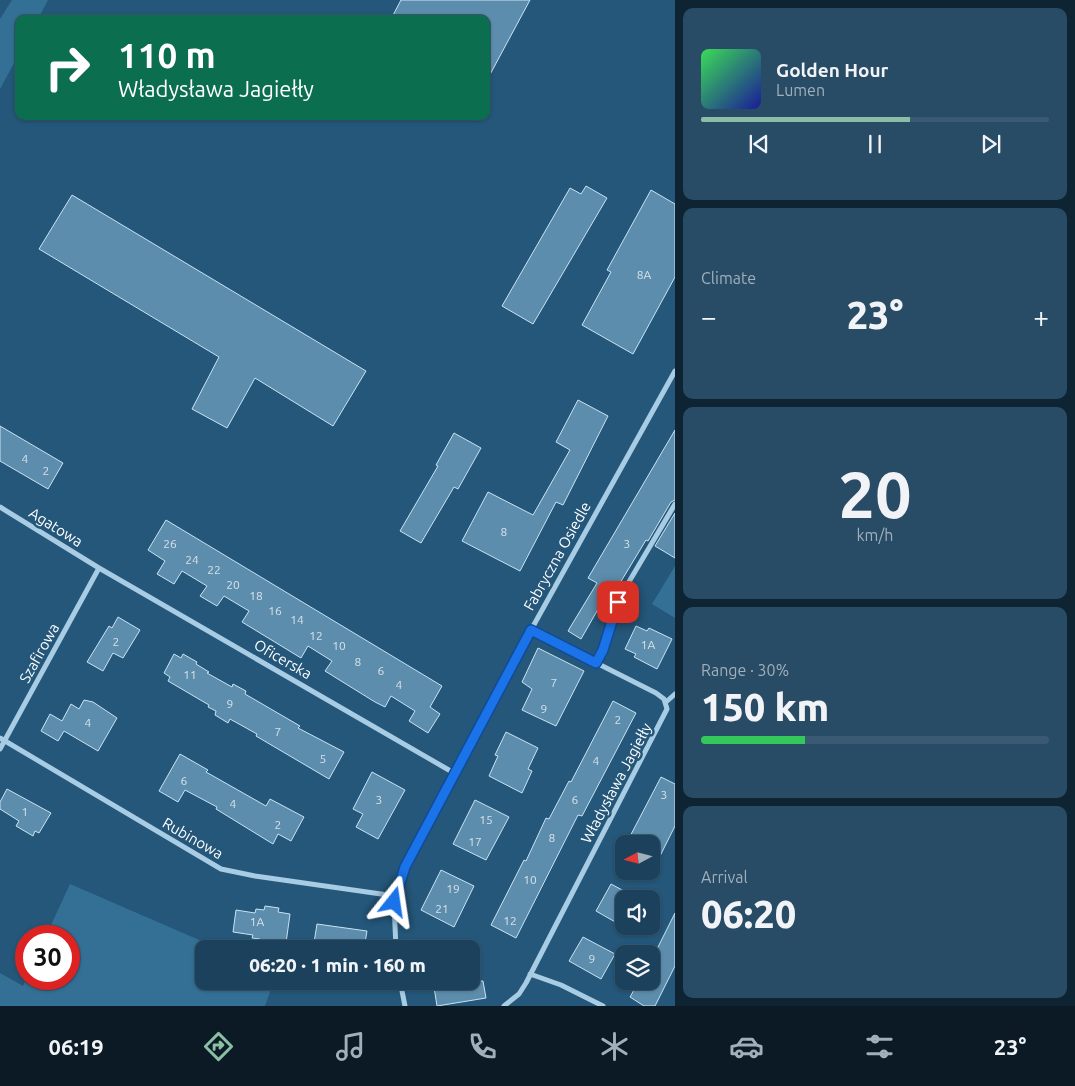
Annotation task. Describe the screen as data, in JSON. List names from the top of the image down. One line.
{"streets":{"street":["Agatowa","Fabryczna Osiedle","Szafirowa","Oficerska","Władysława Jagiełły","Rubinowa"]},"crossings":[["Agatowa","Szafirowa"],["Agatowa","Oficerska"],["Fabryczna Osiedle","Oficerska"],["Fabryczna Osiedle","Rubinowa"],["Szafirowa","Oficerska"],["Szafirowa","Rubinowa"]],"house_numbers":["8A","4","2","8","26","3","24","22","20","18","16","14","12","2","1A","10","8","6","11","7","4","9","9","2","4","7","5","4","6","3","3","6","4","1","15","2","8","17","10","19","21","12","1A","9"],"north":"left","page":{"turn":["110 m","Władysława Jagiełły"],"song":["Golden Hour","Lumen"],"tile":["Climate",["20","km/h"],["Range · 30%","150 km"],["Arrival","06:20"]],"heat":["−","23°","+"],"limit":"30","trip":"06:20 · 1 min · 160 m","tabs":["06:19","23°"]}}
